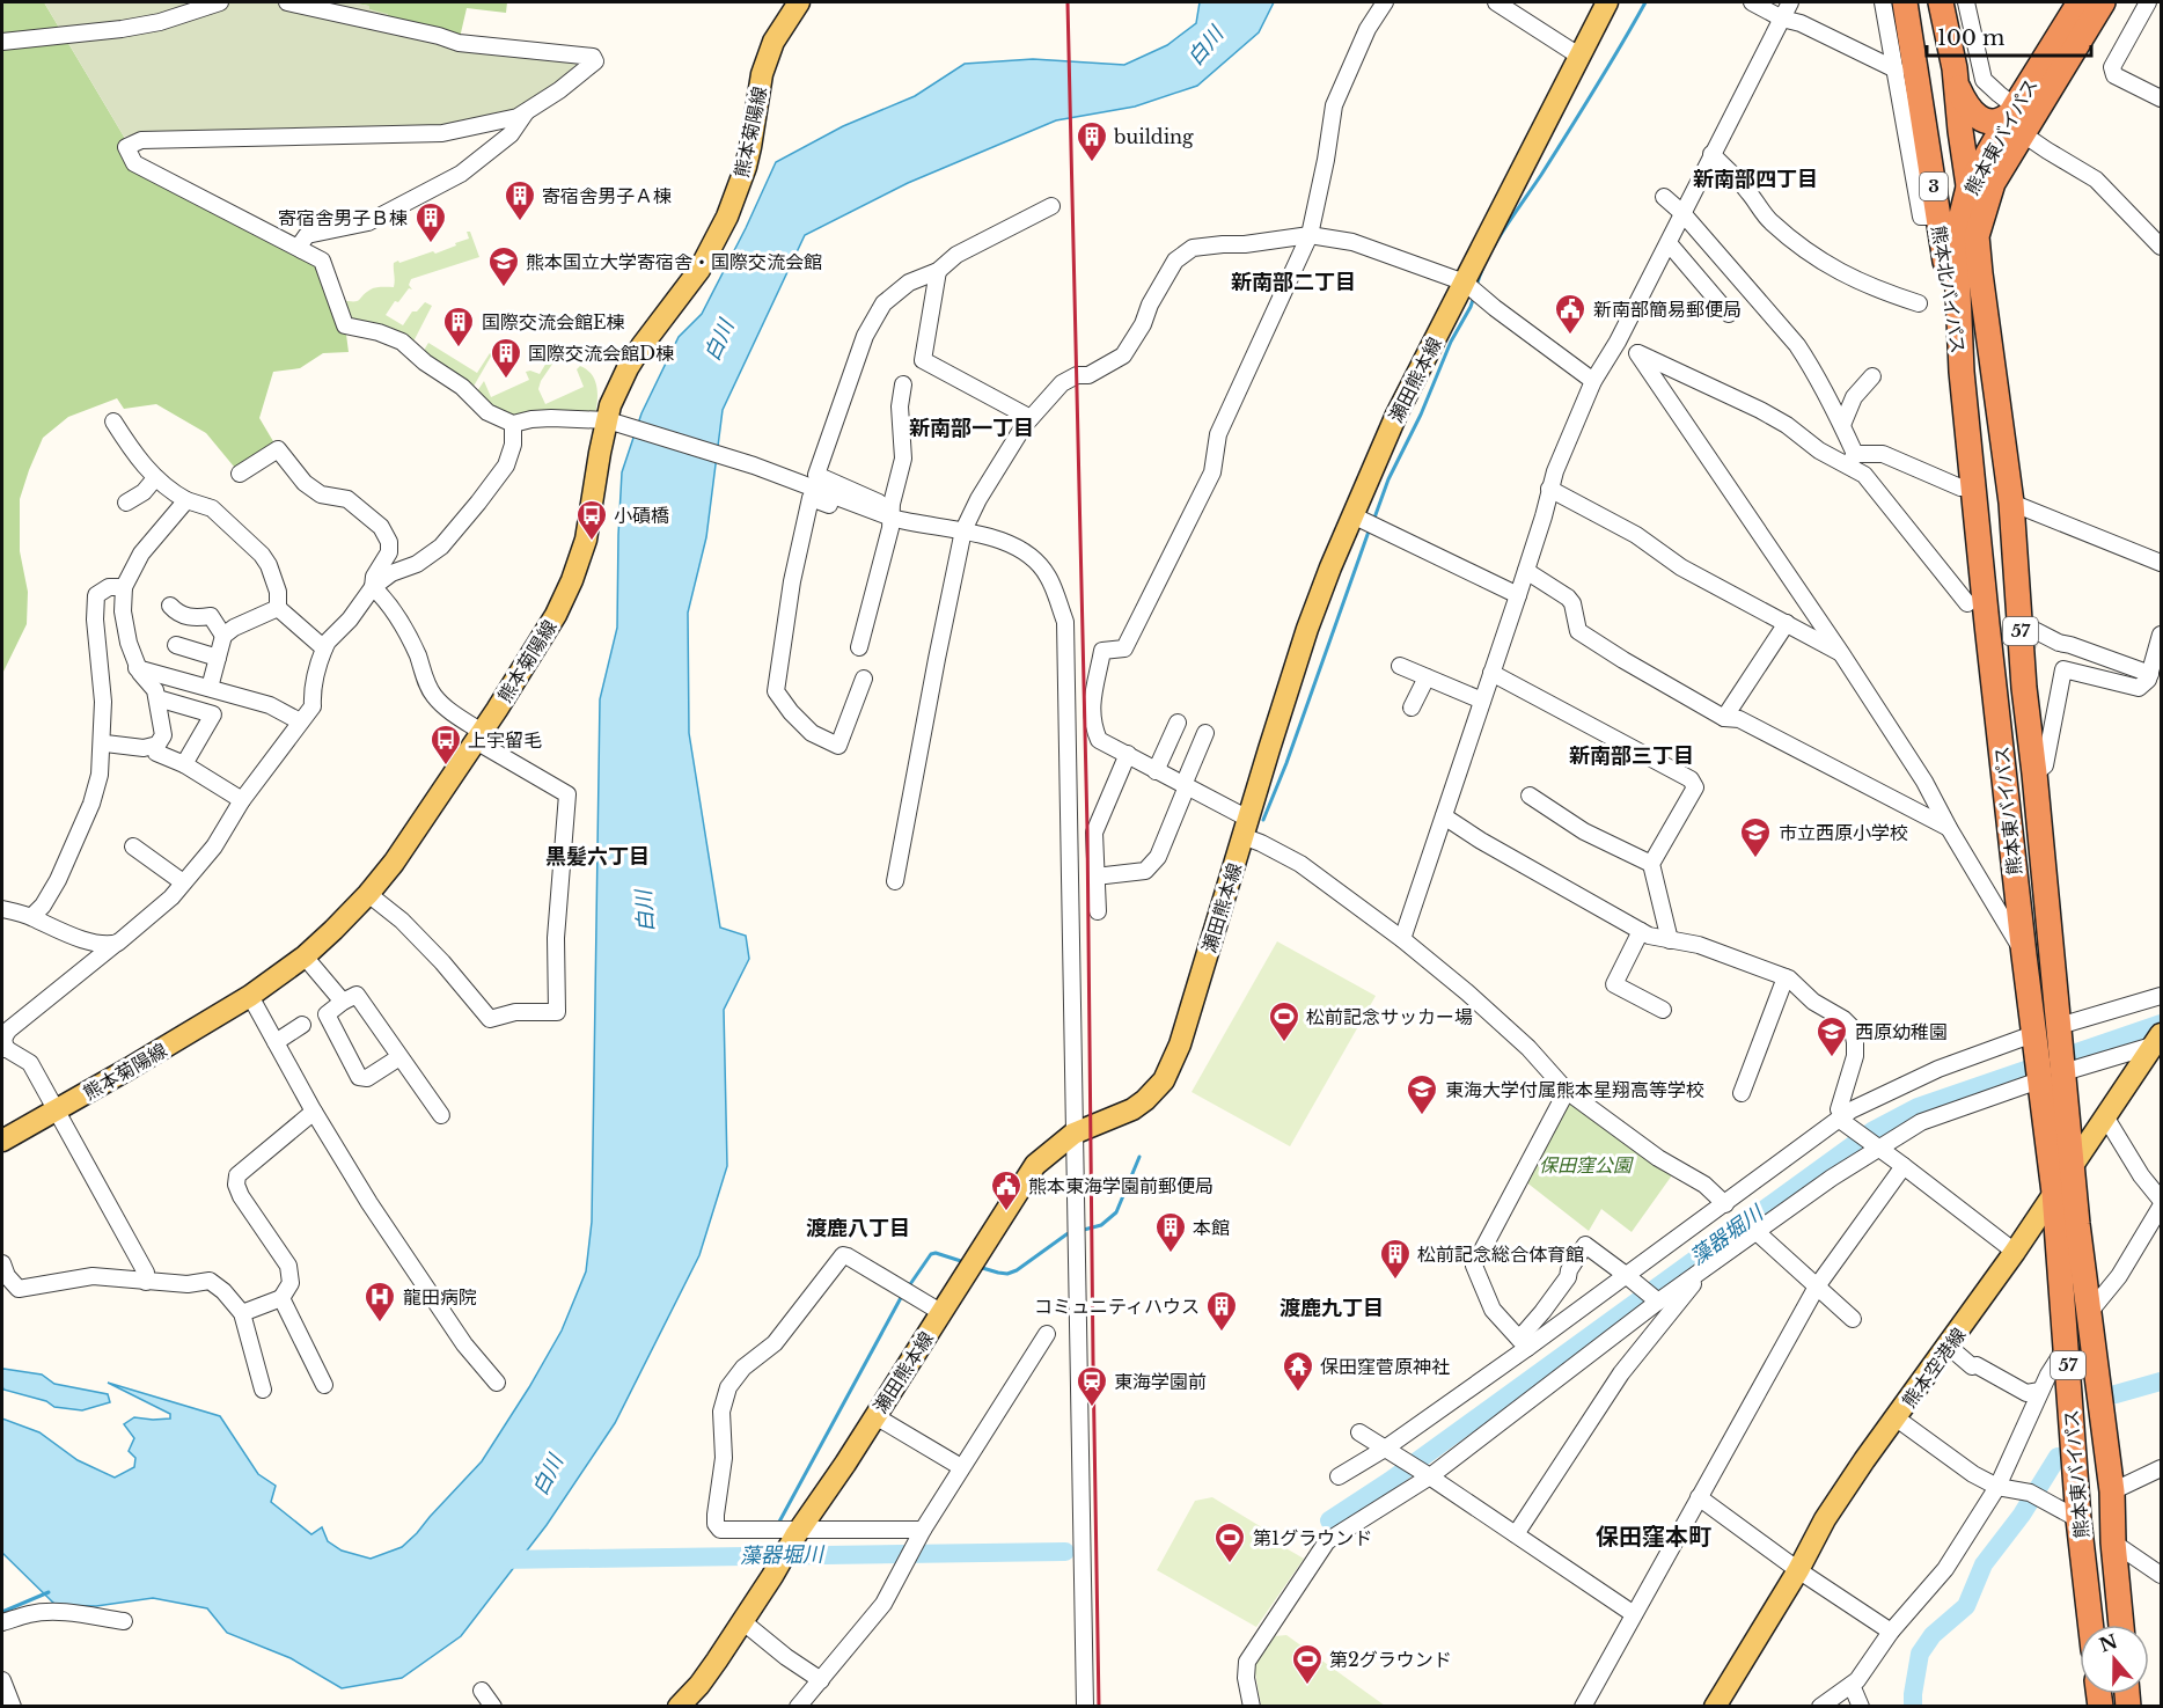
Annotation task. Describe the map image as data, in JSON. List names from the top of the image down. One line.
{"streets":{"highway":["熊本東バイパス","3","熊本北バイパス","57"],"main road":["熊本菊陽線","瀬田熊本線","熊本空港線"]},"crossings":[["熊本東バイパス","熊本北バイパス"],["熊本東バイパス","熊本空港線"]],"districts":["新南部四丁目","新南部二丁目","新南部一丁目","新南部三丁目","黒髪六丁目","渡鹿八丁目","渡鹿九丁目","保田窪本町"],"water":["白川","藻器堀川"],"parks":["保田窪公園"],"places":{"building":["building","寄宿舎男子Ａ棟","寄宿舎男子Ｂ棟","国際交流会館E棟","国際交流会館D棟","本館","松前記念総合体育館","コミュニティハウス"],"school or university":["熊本国立大学寄宿舎・国際交流会館","市立西原小学校","西原幼稚園","東海大学付属熊本星翔高等学校"],"public building":["新南部簡易郵便局","熊本東海学園前郵便局"],"bus stop":["小磧橋","上宇留毛"],"sports":["松前記念サッカー場","第1グラウンド","第2グラウンド"],"hospital":["龍田病院"],"temple":["保田窪菅原神社"],"station":["東海学園前"]},"scale_bar":"100 m","north":"top"}
